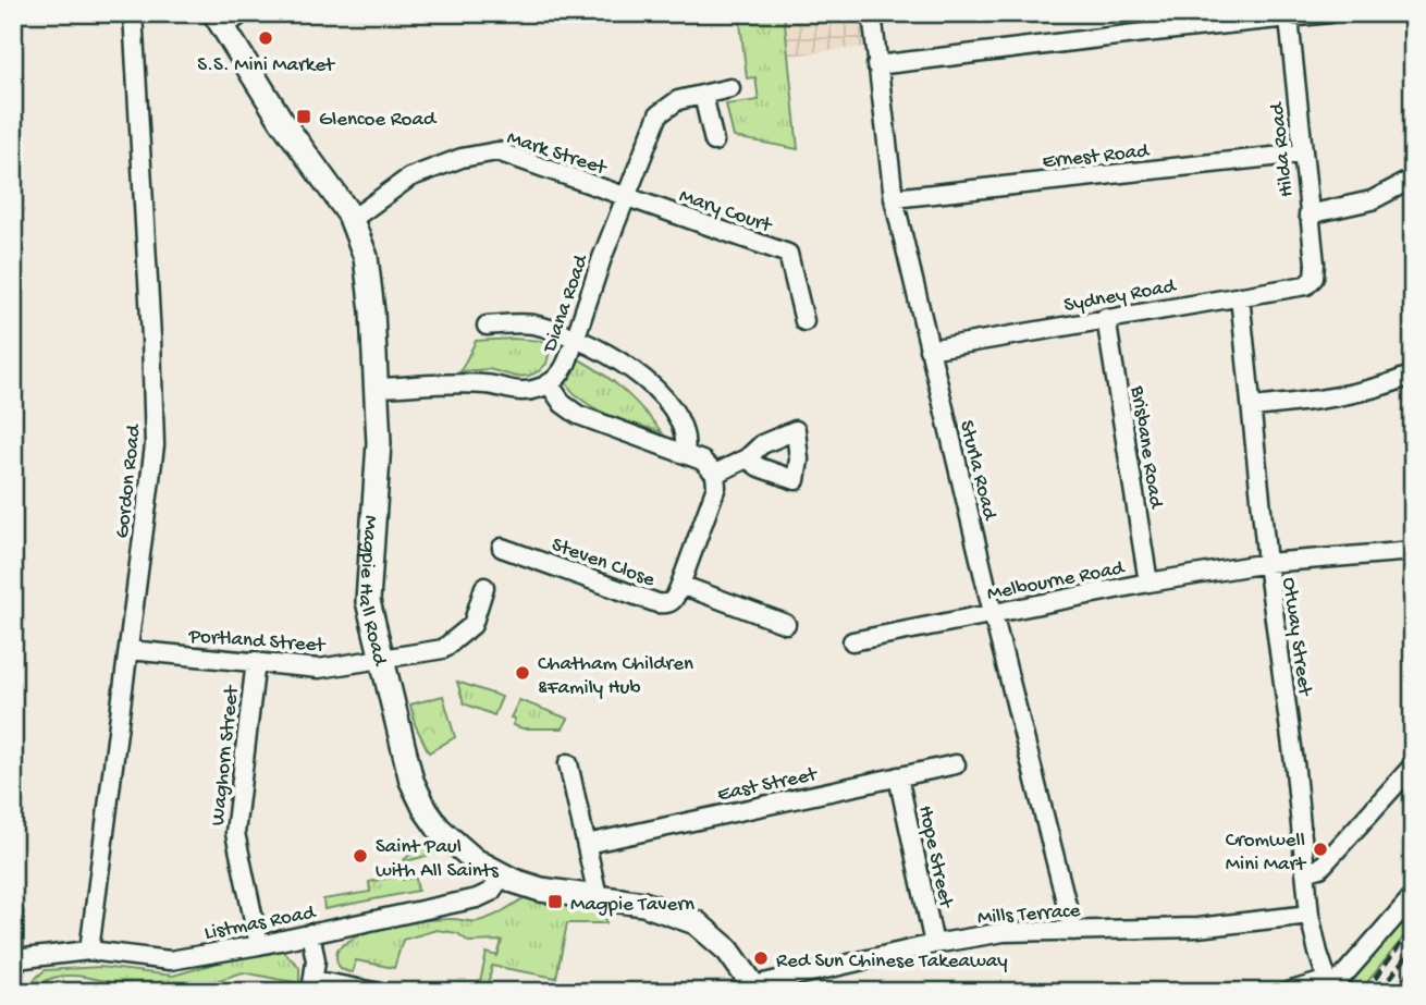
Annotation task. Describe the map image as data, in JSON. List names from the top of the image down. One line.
{"streets":{"street":["Mark Street","Hilda Road","Ernest Road","Mary Court","Sydney Road","Diana Road","Brisbane Road","Sturla Road","Gordon Road","Steven Close","Melbourne Road","Magpie Hall Road","Otway Street","Portland Street","Waghorn Street","East Street","Hope Street","Mills Terrace","Listmas Road"]},"crossings":[["Mark Street","Mary Court"],["Mark Street","Diana Road"],["Mark Street","Magpie Hall Road"],["Hilda Road","Ernest Road"],["Hilda Road","Sydney Road"],["Ernest Road","Sturla Road"],["Mary Court","Diana Road"],["Sydney Road","Brisbane Road"],["Sydney Road","Sturla Road"],["Sydney Road","Otway Street"],["Diana Road","Magpie Hall Road"],["Brisbane Road","Melbourne Road"],["Sturla Road","Melbourne Road"],["Sturla Road","Mills Terrace"],["Gordon Road","Portland Street"],["Gordon Road","Listmas Road"],["Melbourne Road","Otway Street"],["Magpie Hall Road","Portland Street"],["Magpie Hall Road","Mills Terrace"],["Magpie Hall Road","Listmas Road"],["Otway Street","Mills Terrace"],["Portland Street","Waghorn Street"],["Waghorn Street","Listmas Road"],["East Street","Hope Street"],["Hope Street","Mills Terrace"]],"places":{"other":["S.S. Mini Market","Chatham Children &Family Hub","Cromwell Mini Mart","Saint Paul with All Saints","Red Sun Chinese Takeaway"],"transit":["Glencoe Road","Magpie Tavern"]}}
